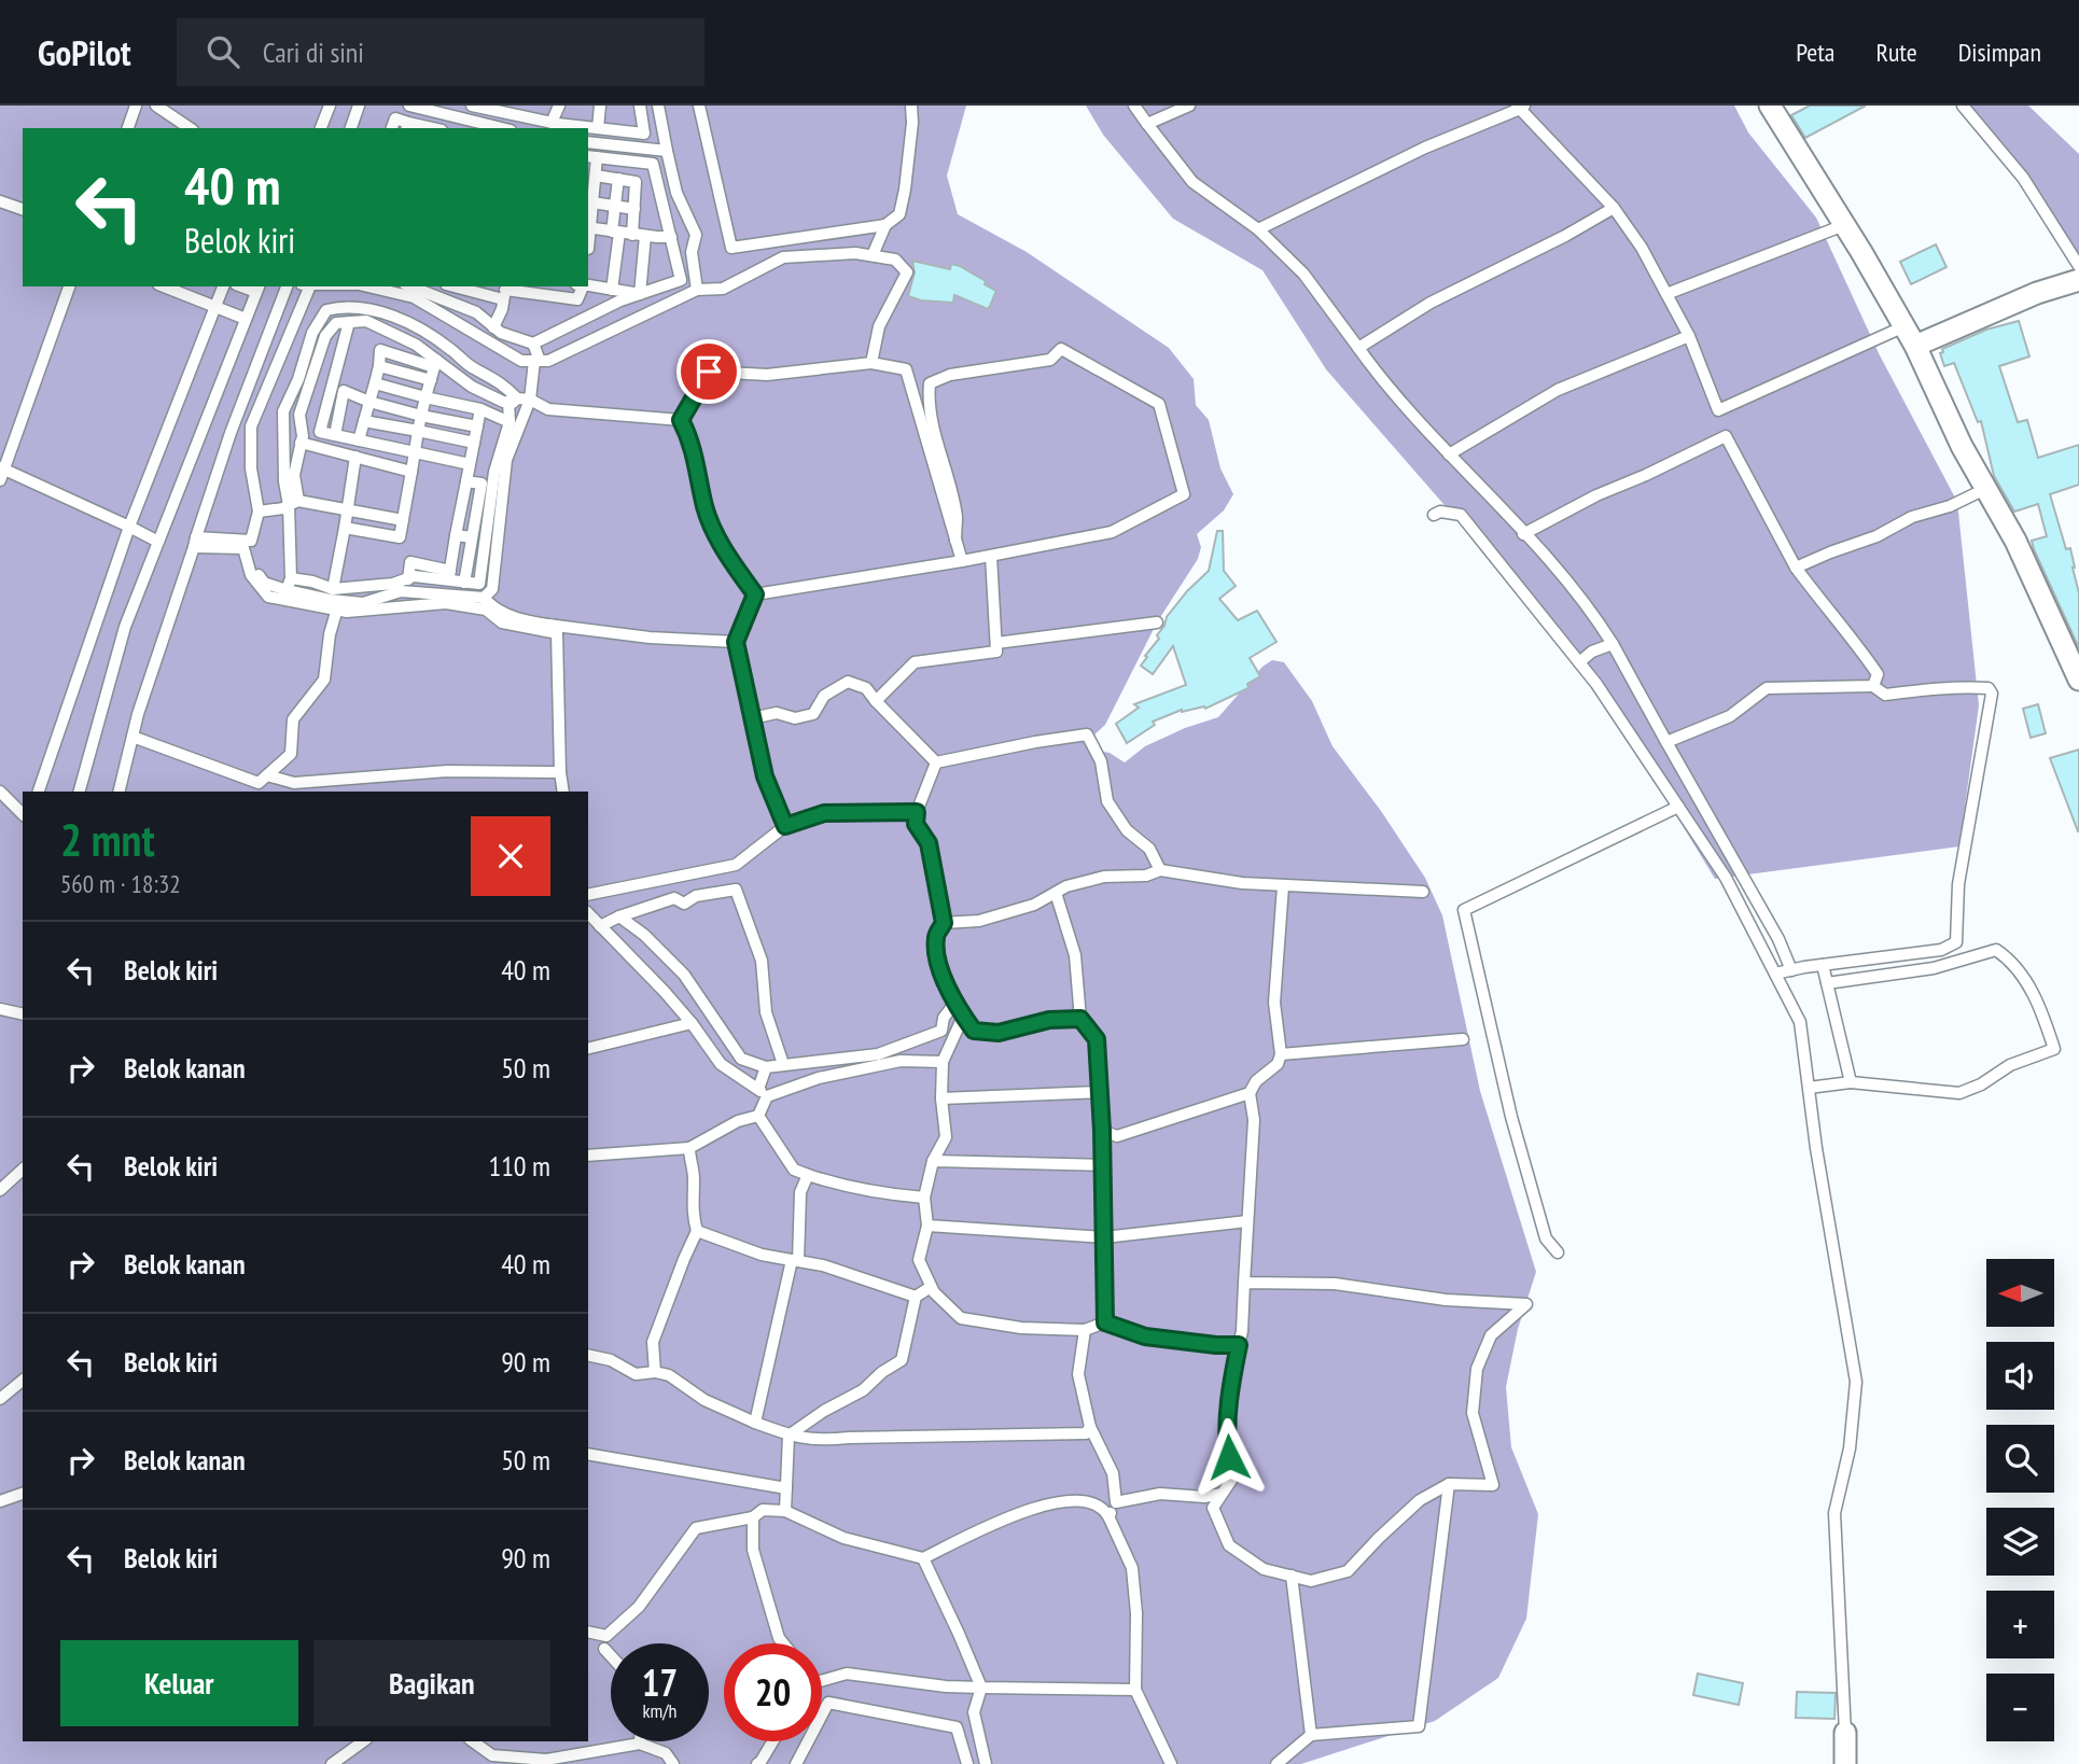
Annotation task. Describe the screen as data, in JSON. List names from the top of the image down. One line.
{"north":"left","page":{"header":"GoPilot","search":"Cari di sini","nav":["Peta","Rute","Disimpan"],"turn":["40 m","Belok kiri"],"heading":["2 mnt","560 m · 18:32"],"list":[{"name":"Belok kiri","value":"40 m"},{"name":"Belok kanan","value":"50 m"},{"name":"Belok kiri","value":"110 m"},{"name":"Belok kanan","value":"40 m"},{"name":"Belok kiri","value":"90 m"},{"name":"Belok kanan","value":"50 m"},{"name":"Belok kiri","value":"90 m"}],"map_buttons":["+","−"],"buttons":["Keluar","Bagikan"],"speed":"17 km/h","limit":"20"}}
